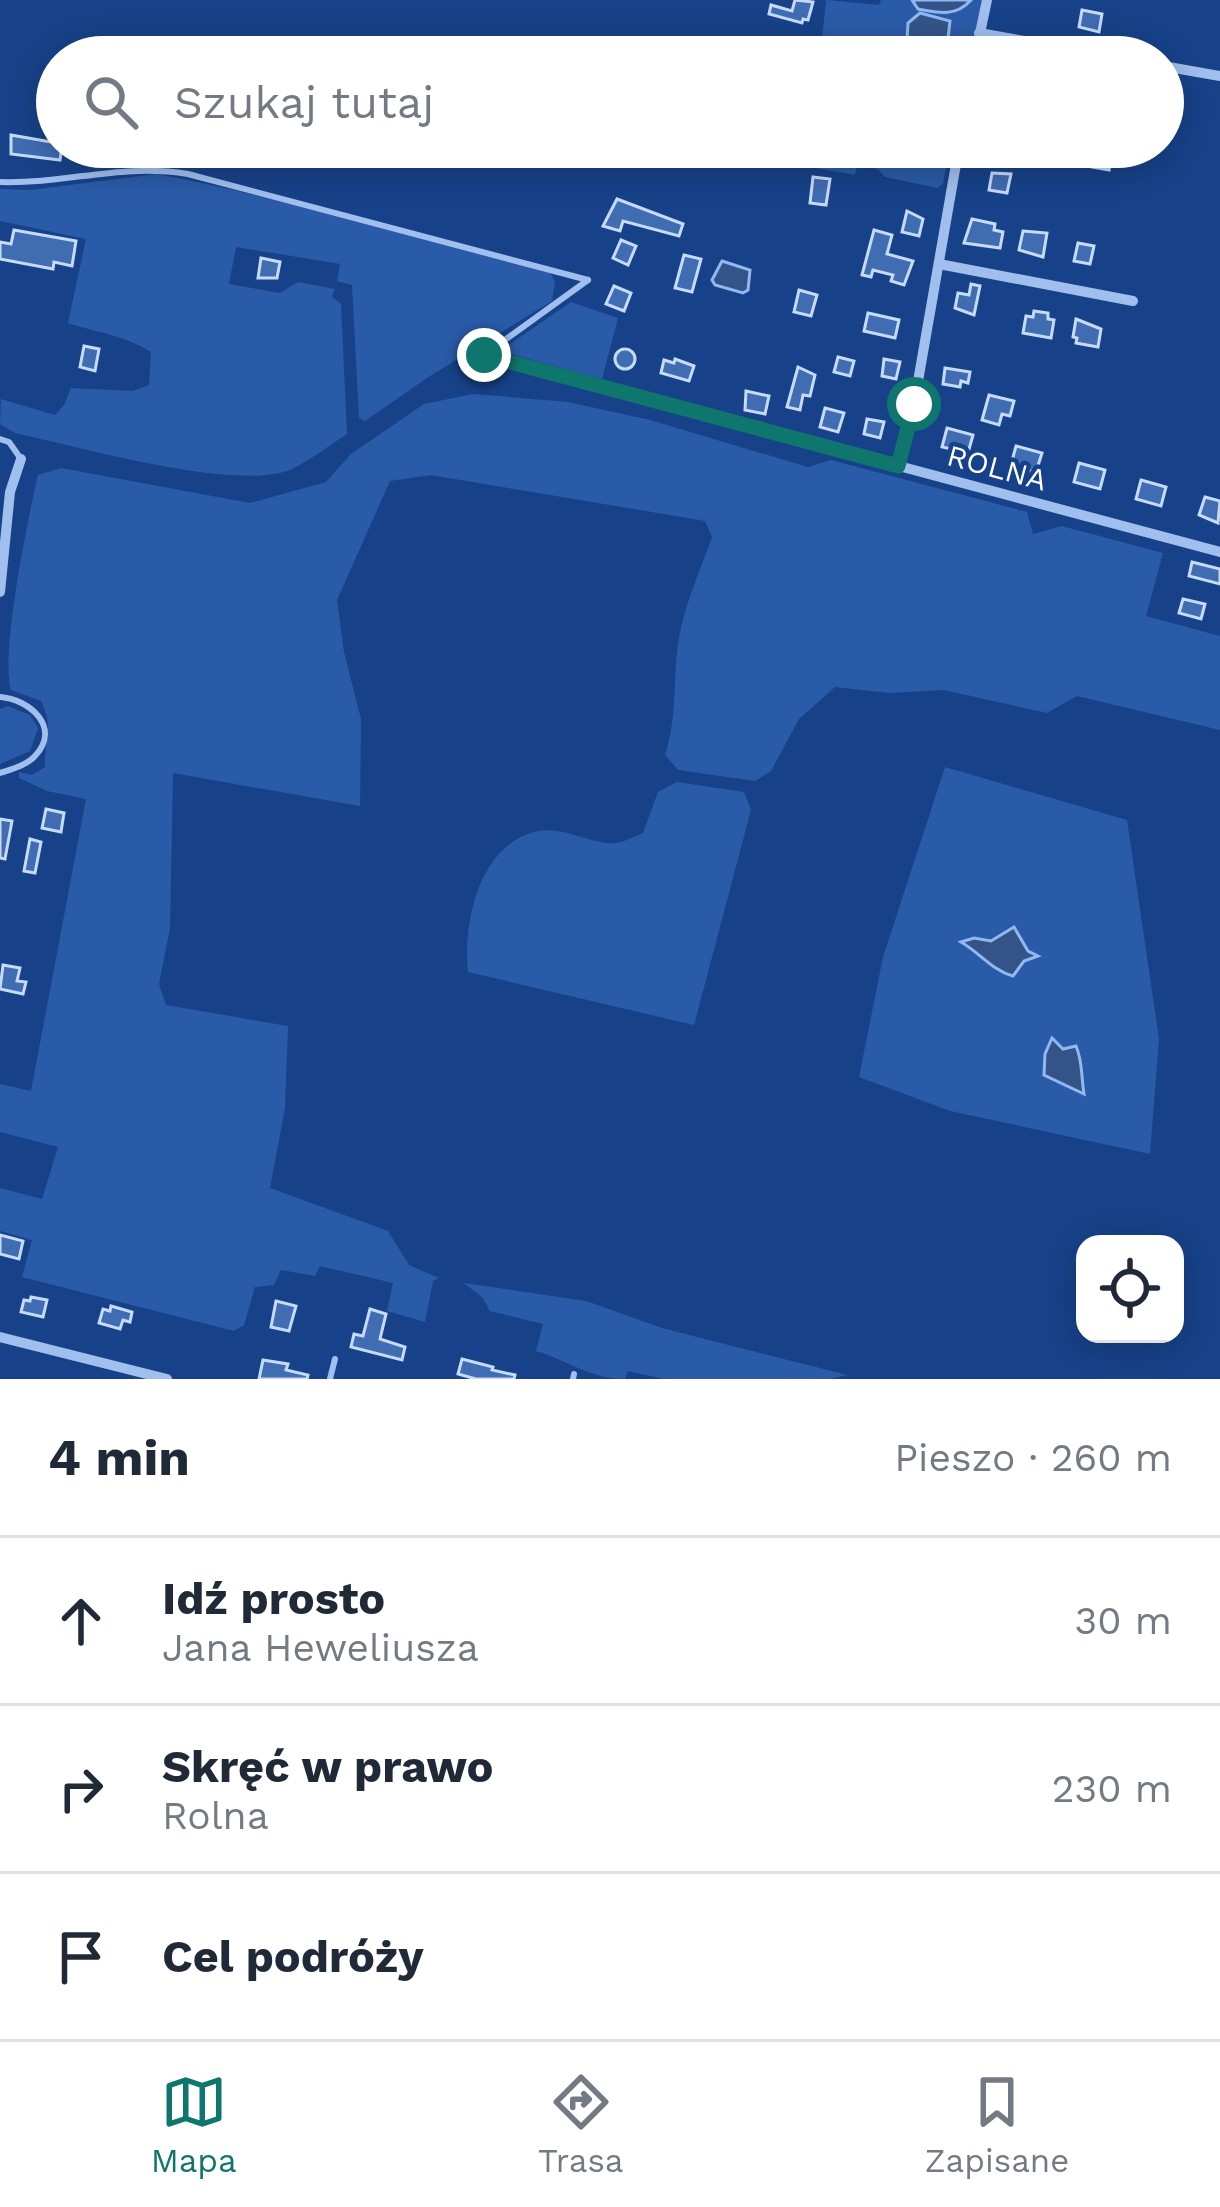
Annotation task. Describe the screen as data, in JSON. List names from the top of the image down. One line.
{"streets":{"street":["ROLNA"]},"page":{"search":"Szukaj tutaj","heading":["4 min","Pieszo · 260 m"],"list":[["Idź prosto","Jana Heweliusza","30 m"],["Skręć w prawo","Rolna","230 m"],"Cel podróży"],"nav":["Mapa","Trasa","Zapisane"]}}
